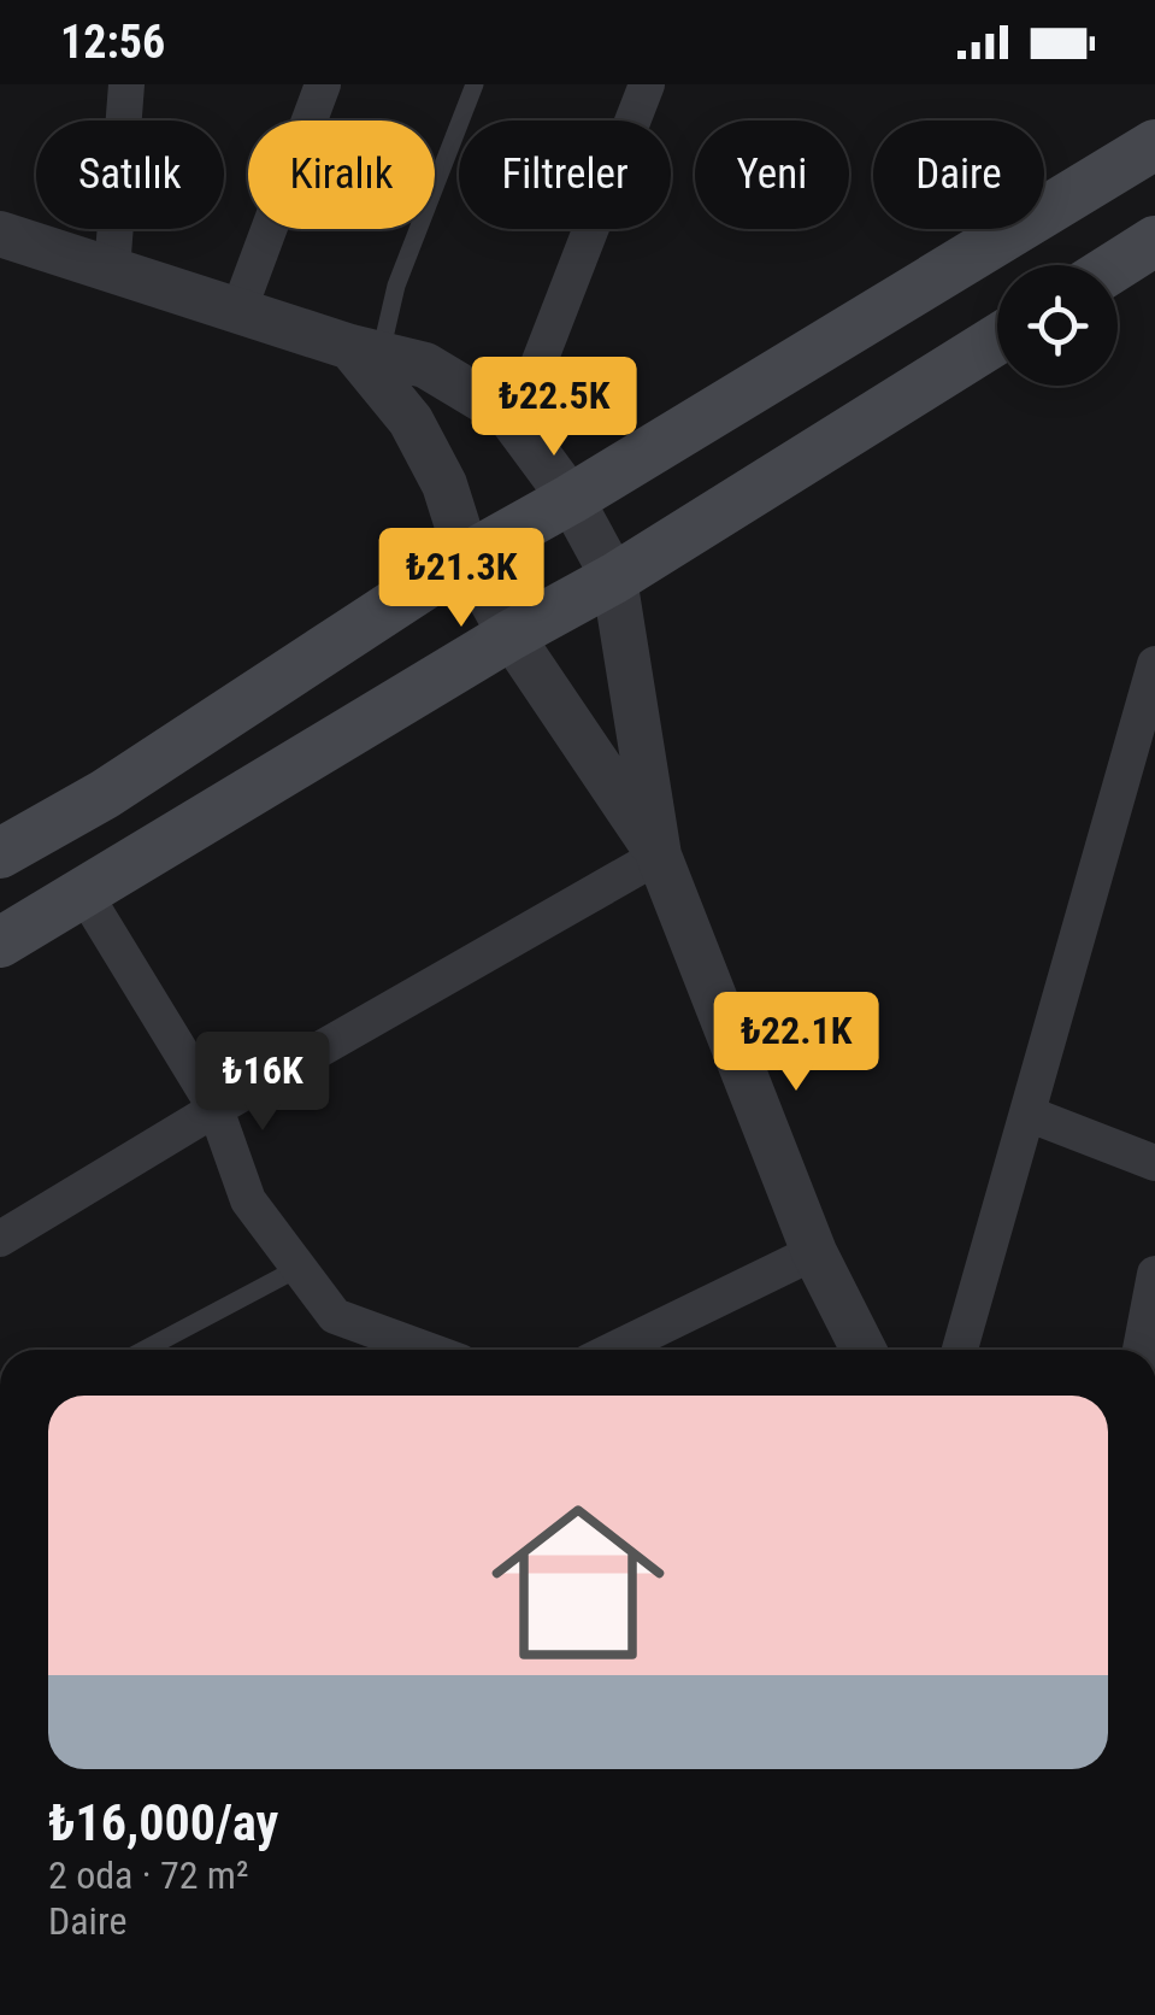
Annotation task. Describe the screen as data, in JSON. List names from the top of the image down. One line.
{"page":{"status":"12:56","chip":["Satılık","Kiralık","Filtreler","Yeni","Daire"],"price":["₺22.5K","₺21.3K","₺22.1K","₺16K"],"list":[{"name":"₺16,000/ay","note":"2 oda · 72 m² · Daire"}]}}
